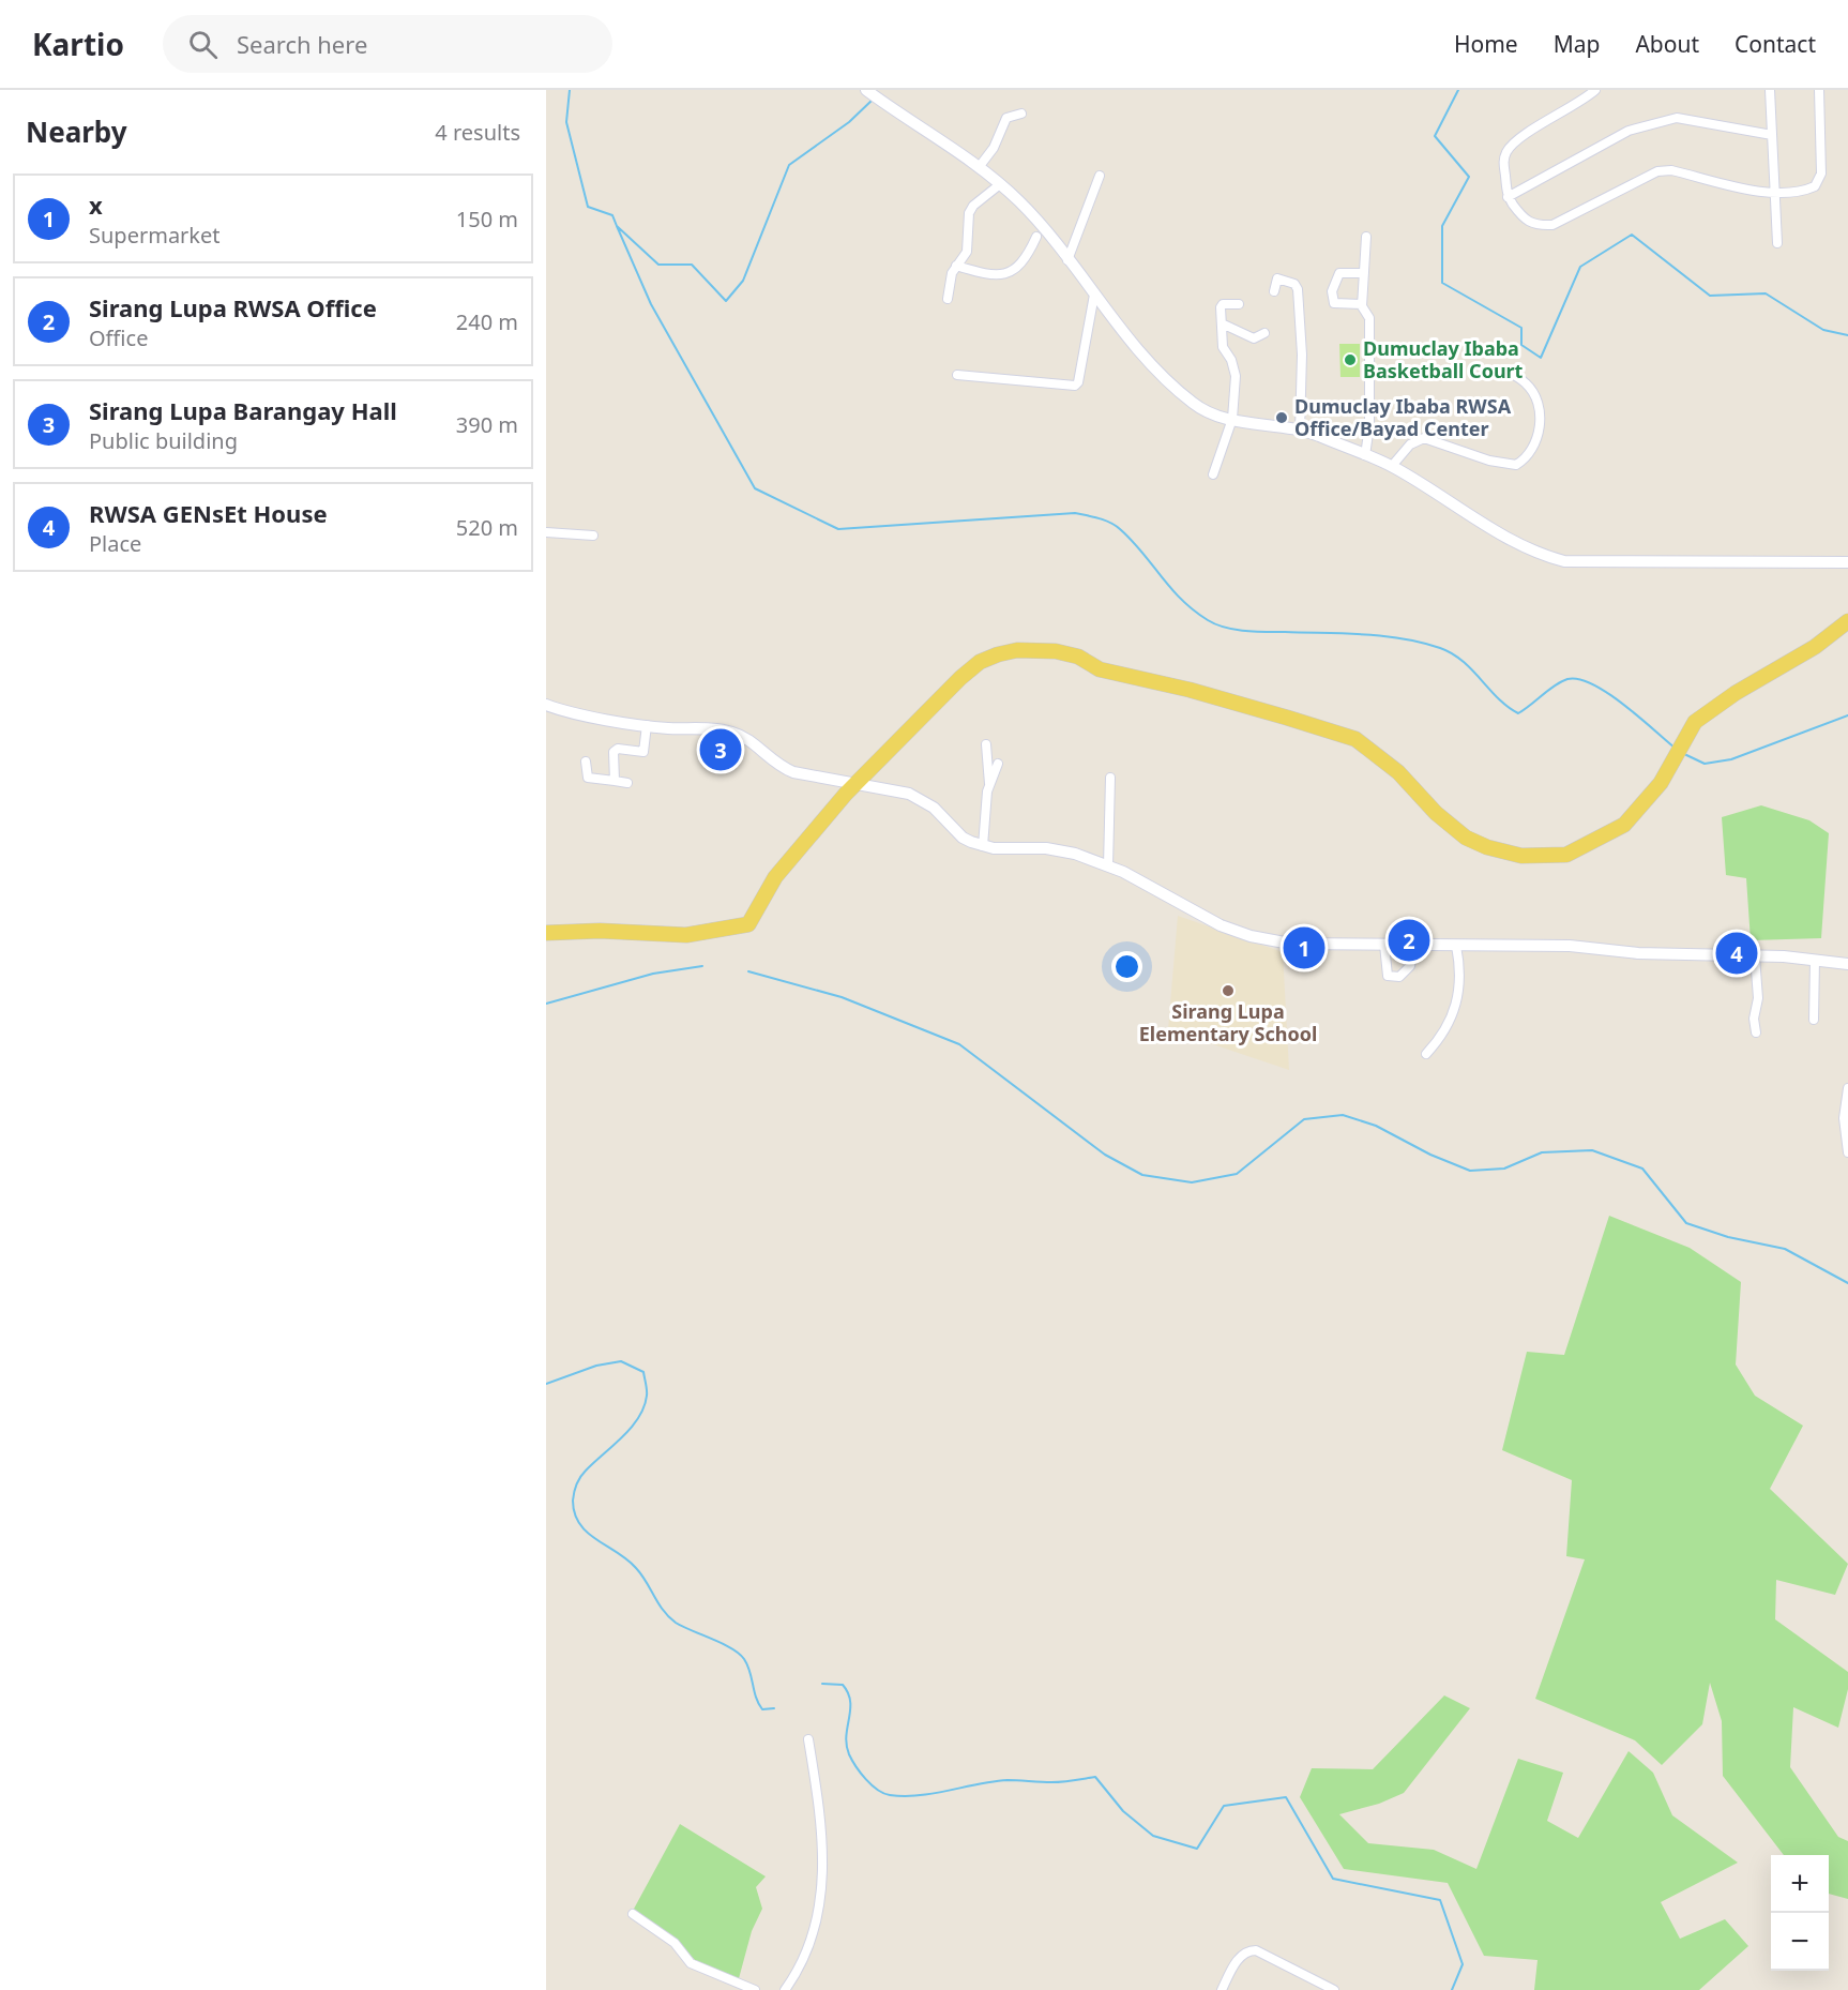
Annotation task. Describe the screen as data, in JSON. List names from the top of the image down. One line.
{"places":["Dumuclay Ibaba Basketball Court","Dumuclay Ibaba RWSA Office/Bayad Center","Sirang Lupa Elementary School"],"page":{"header":"Kartio","search":"Search here","nav":["Home","Map","About","Contact"],"heading":["Nearby","4 results"],"list":[{"mark":"1","name":"x","note":"Supermarket","value":"150 m"},{"mark":"2","name":"Sirang Lupa RWSA Office","note":"Office","value":"240 m"},{"mark":"3","name":"Sirang Lupa Barangay Hall","note":"Public building","value":"390 m"},{"mark":"4","name":"RWSA GENsEt House","note":"Place","value":"520 m"}],"pins":["3","2","1","4"],"map_buttons":["+","−"]}}
